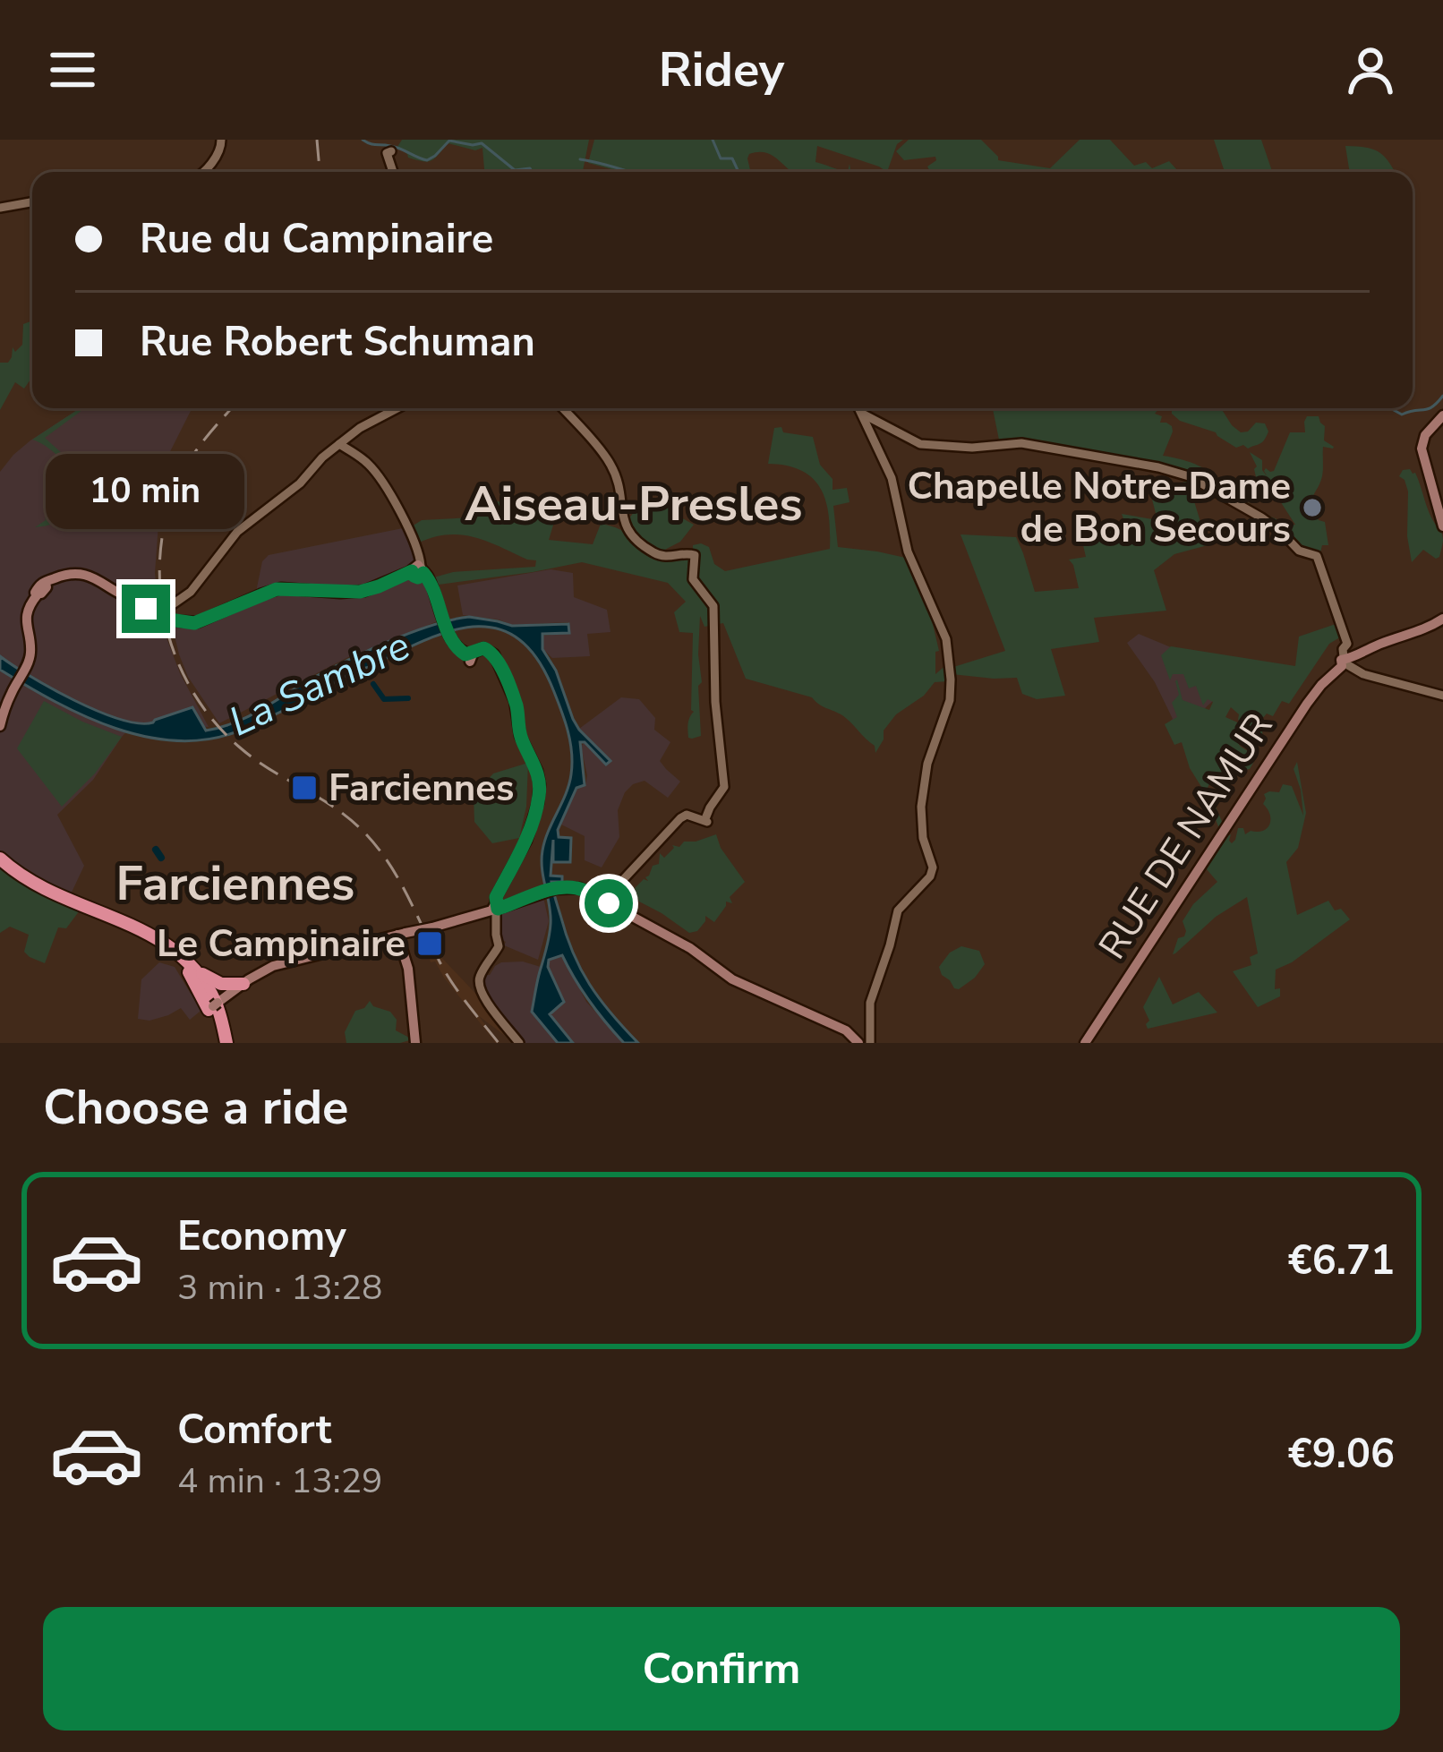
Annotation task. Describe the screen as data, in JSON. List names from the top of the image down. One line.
{"streets":{"main road":["RUE DE NAMUR"]},"districts":["Aiseau-Presles","Farciennes"],"water":["La Sambre"],"places":{"other":["Chapelle Notre-Dame de Bon Secours"],"transit":["Farciennes","Le Campinaire"]},"page":{"header":"Ridey","banner":["Rue du Campinaire","Rue Robert Schuman"],"bubble":"10 min","heading":"Choose a ride","list":[{"name":"Economy","note":"3 min · 13:28","value":"€6.71"},{"name":"Comfort","note":"4 min · 13:29","value":"€9.06"}],"buttons":"Confirm"}}
